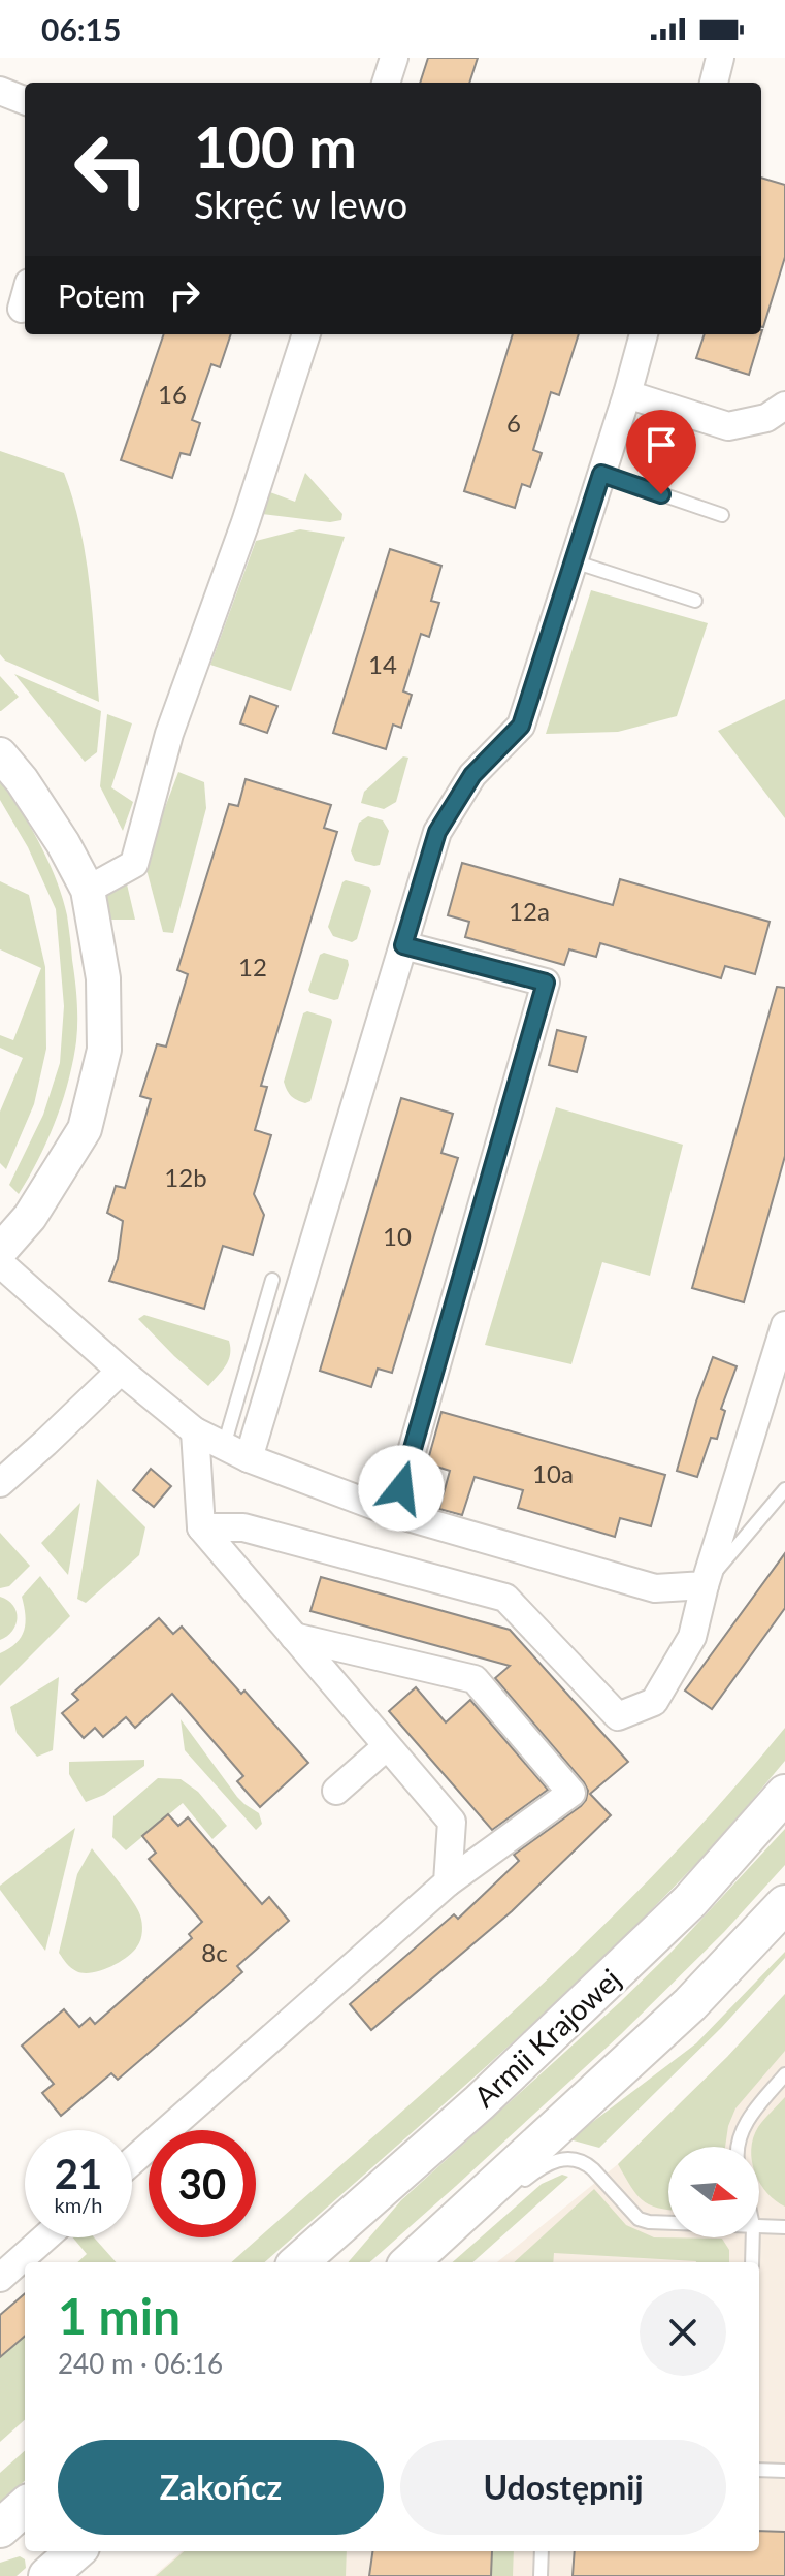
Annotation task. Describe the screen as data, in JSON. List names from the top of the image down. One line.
{"streets":{"main road":["Armii Krajowej"]},"house_numbers":["16","6","14","12a","12","12b","10","10a","8c"],"north":"right","page":{"status":"06:15","turn":["100 m","Skręć w lewo"],"then":"Potem","speed":"21 km/h","limit":"30","heading":["1 min","240 m · 06:16"],"buttons":["Zakończ","Udostępnij"]}}
